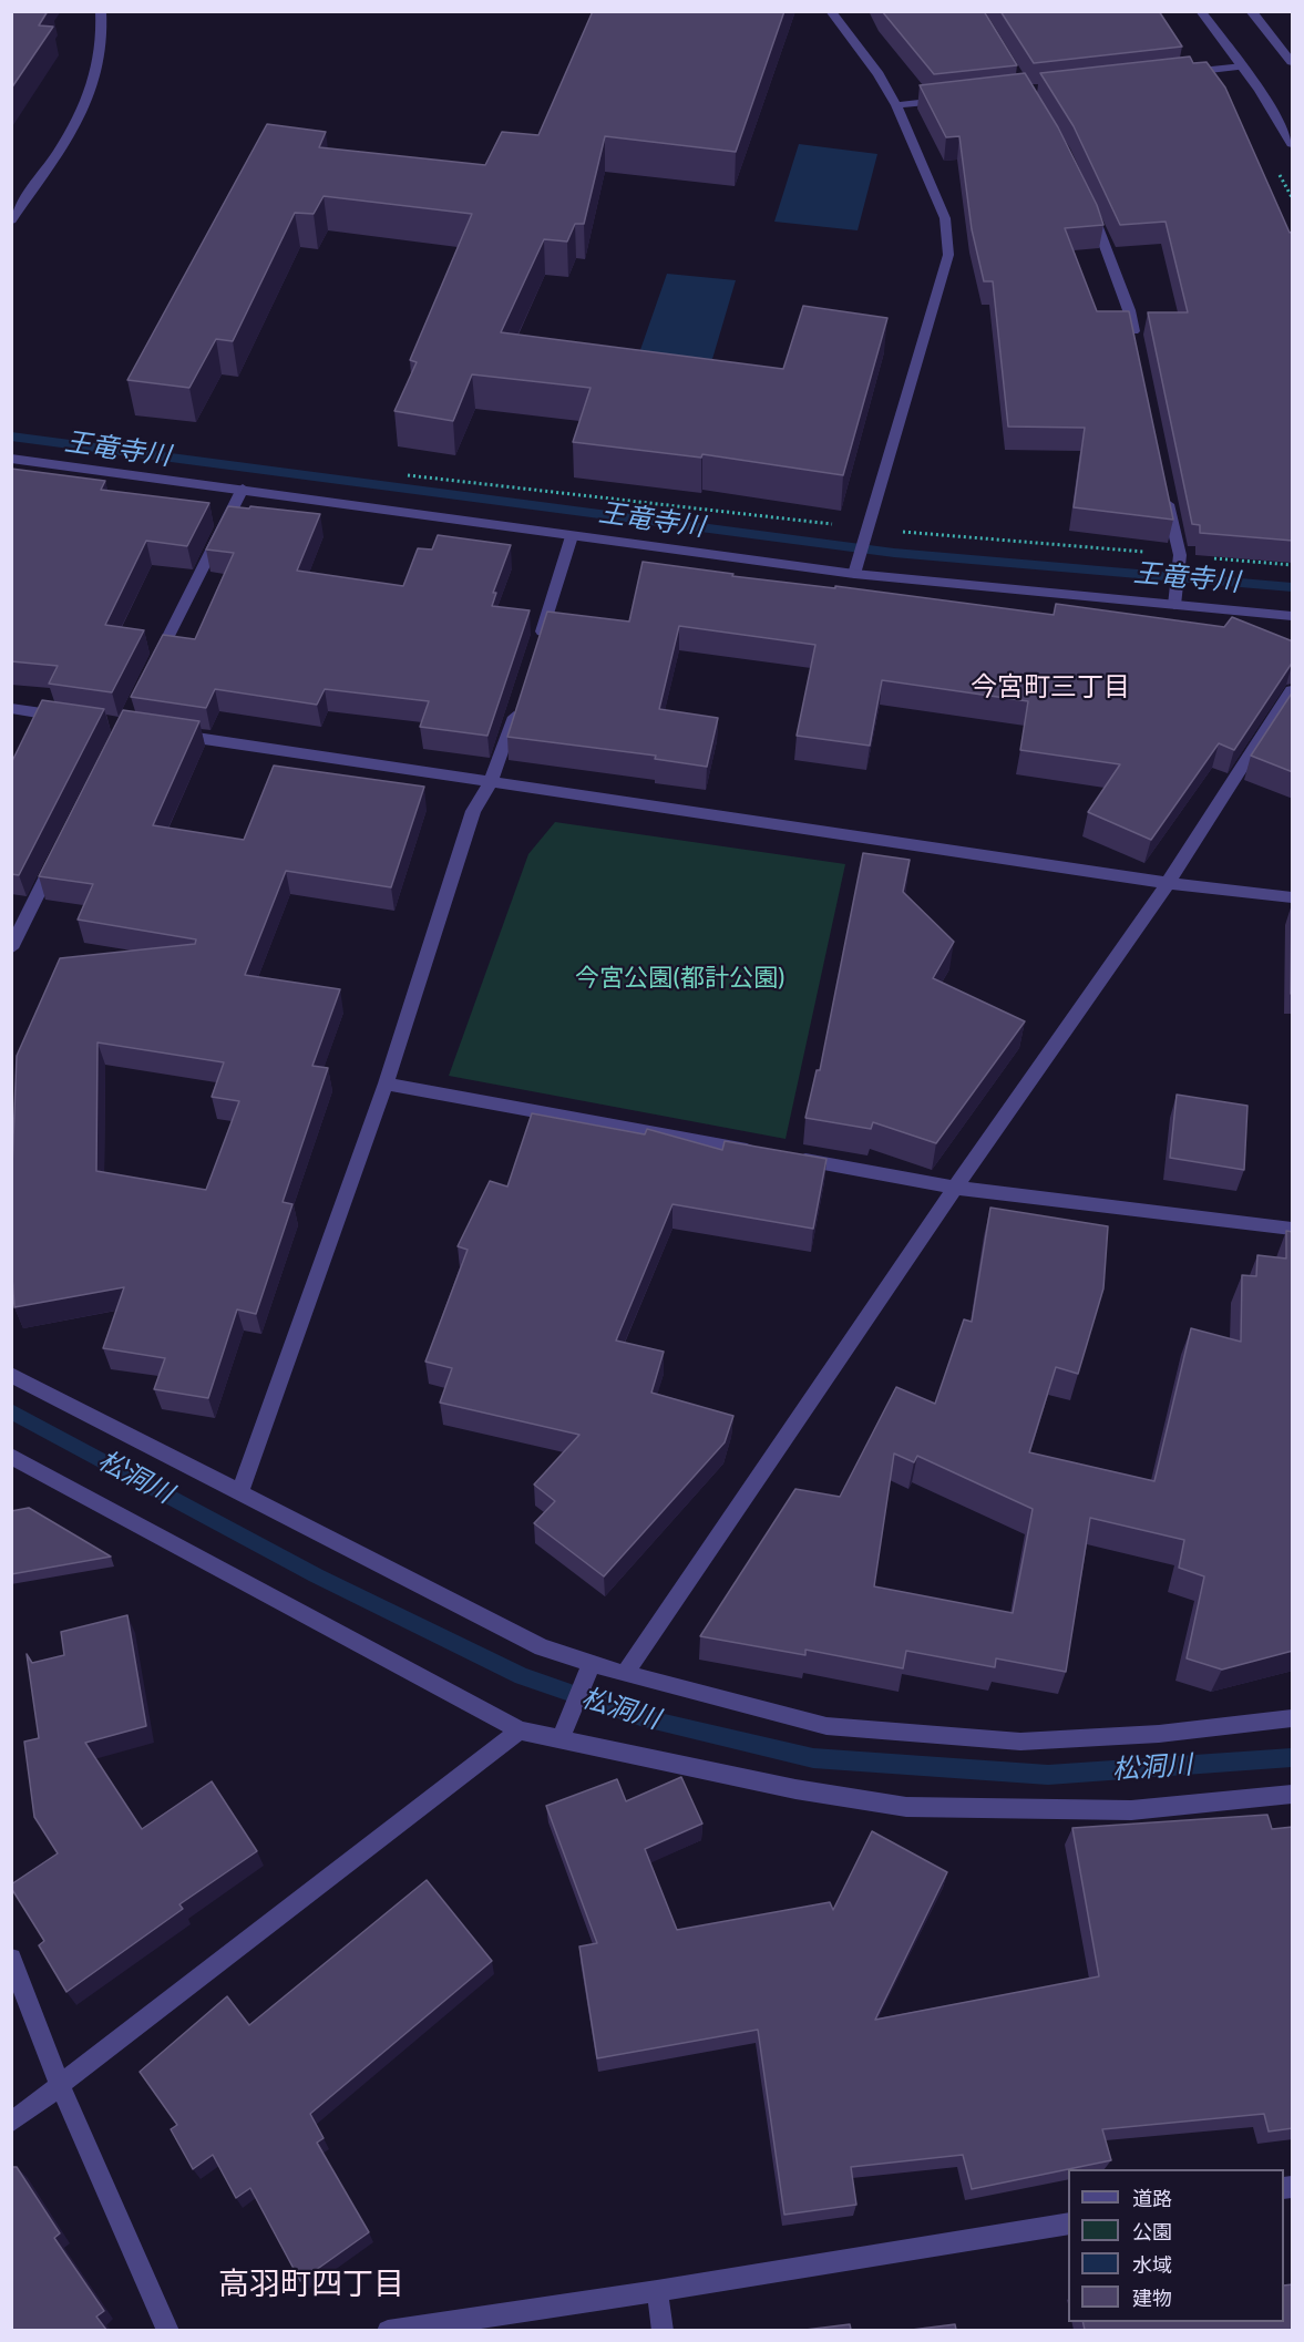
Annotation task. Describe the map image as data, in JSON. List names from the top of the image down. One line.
{"districts":["今宮町三丁目","高羽町四丁目"],"water":["王竜寺川","松洞川"],"parks":["今宮公園(都計公園)"],"legend":["道路","公園","水域","建物"]}
